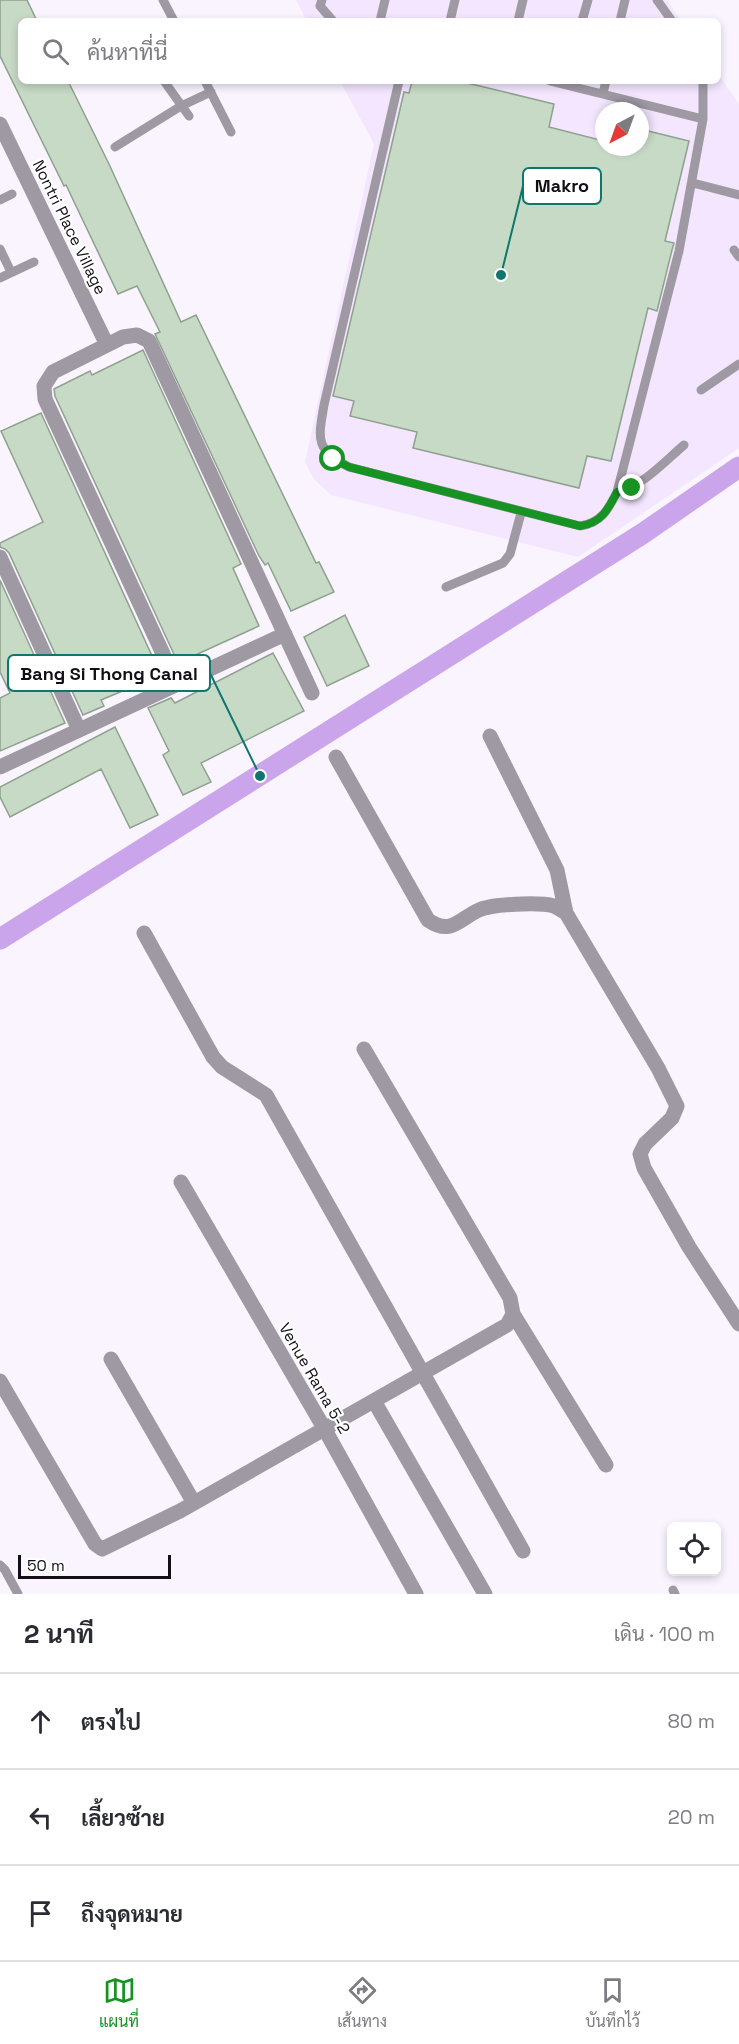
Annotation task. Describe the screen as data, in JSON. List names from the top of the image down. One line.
{"streets":{"street":["Nontri Place Village","Venue Rama 5-2"]},"places":["Makro","Bang Si Thong Canal"],"scale_bar":"50 m","north":"bottom left","page":{"search":"ค้นหาที่นี่","scale":"50 m","heading":["2 นาที","เดิน · 100 m"],"list":[["ตรงไป","80 m"],["เลี้ยวซ้าย","20 m"],"ถึงจุดหมาย"],"nav":["แผนที่","เส้นทาง","บันทึกไว้"]}}
